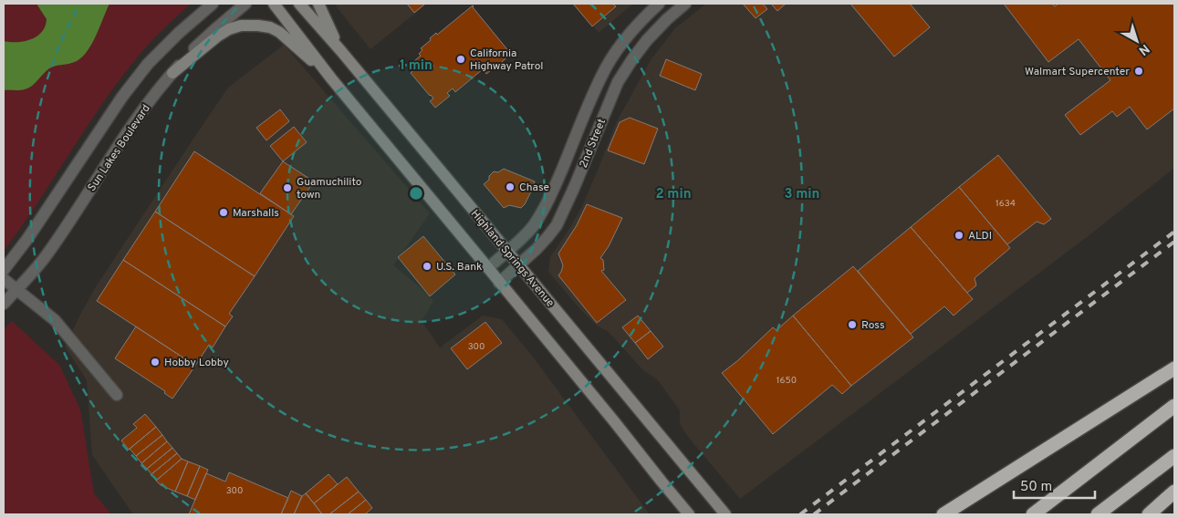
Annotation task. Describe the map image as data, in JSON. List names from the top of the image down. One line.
{"streets":{"main road":["Highland Springs Avenue"],"street":["2nd Street","Sun Lakes Boulevard"]},"crossings":[["2nd Street","Highland Springs Avenue"]],"places":["California Highway Patrol","Walmart Supercenter","Chase","Guamuchilito town","Marshalls","ALDI","U.S. Bank","Ross","Hobby Lobby"],"house_numbers":["1634","300","1650","300"],"scale_bar":"50 m","north":"bottom right","rings":["1 min","2 min","3 min"]}
